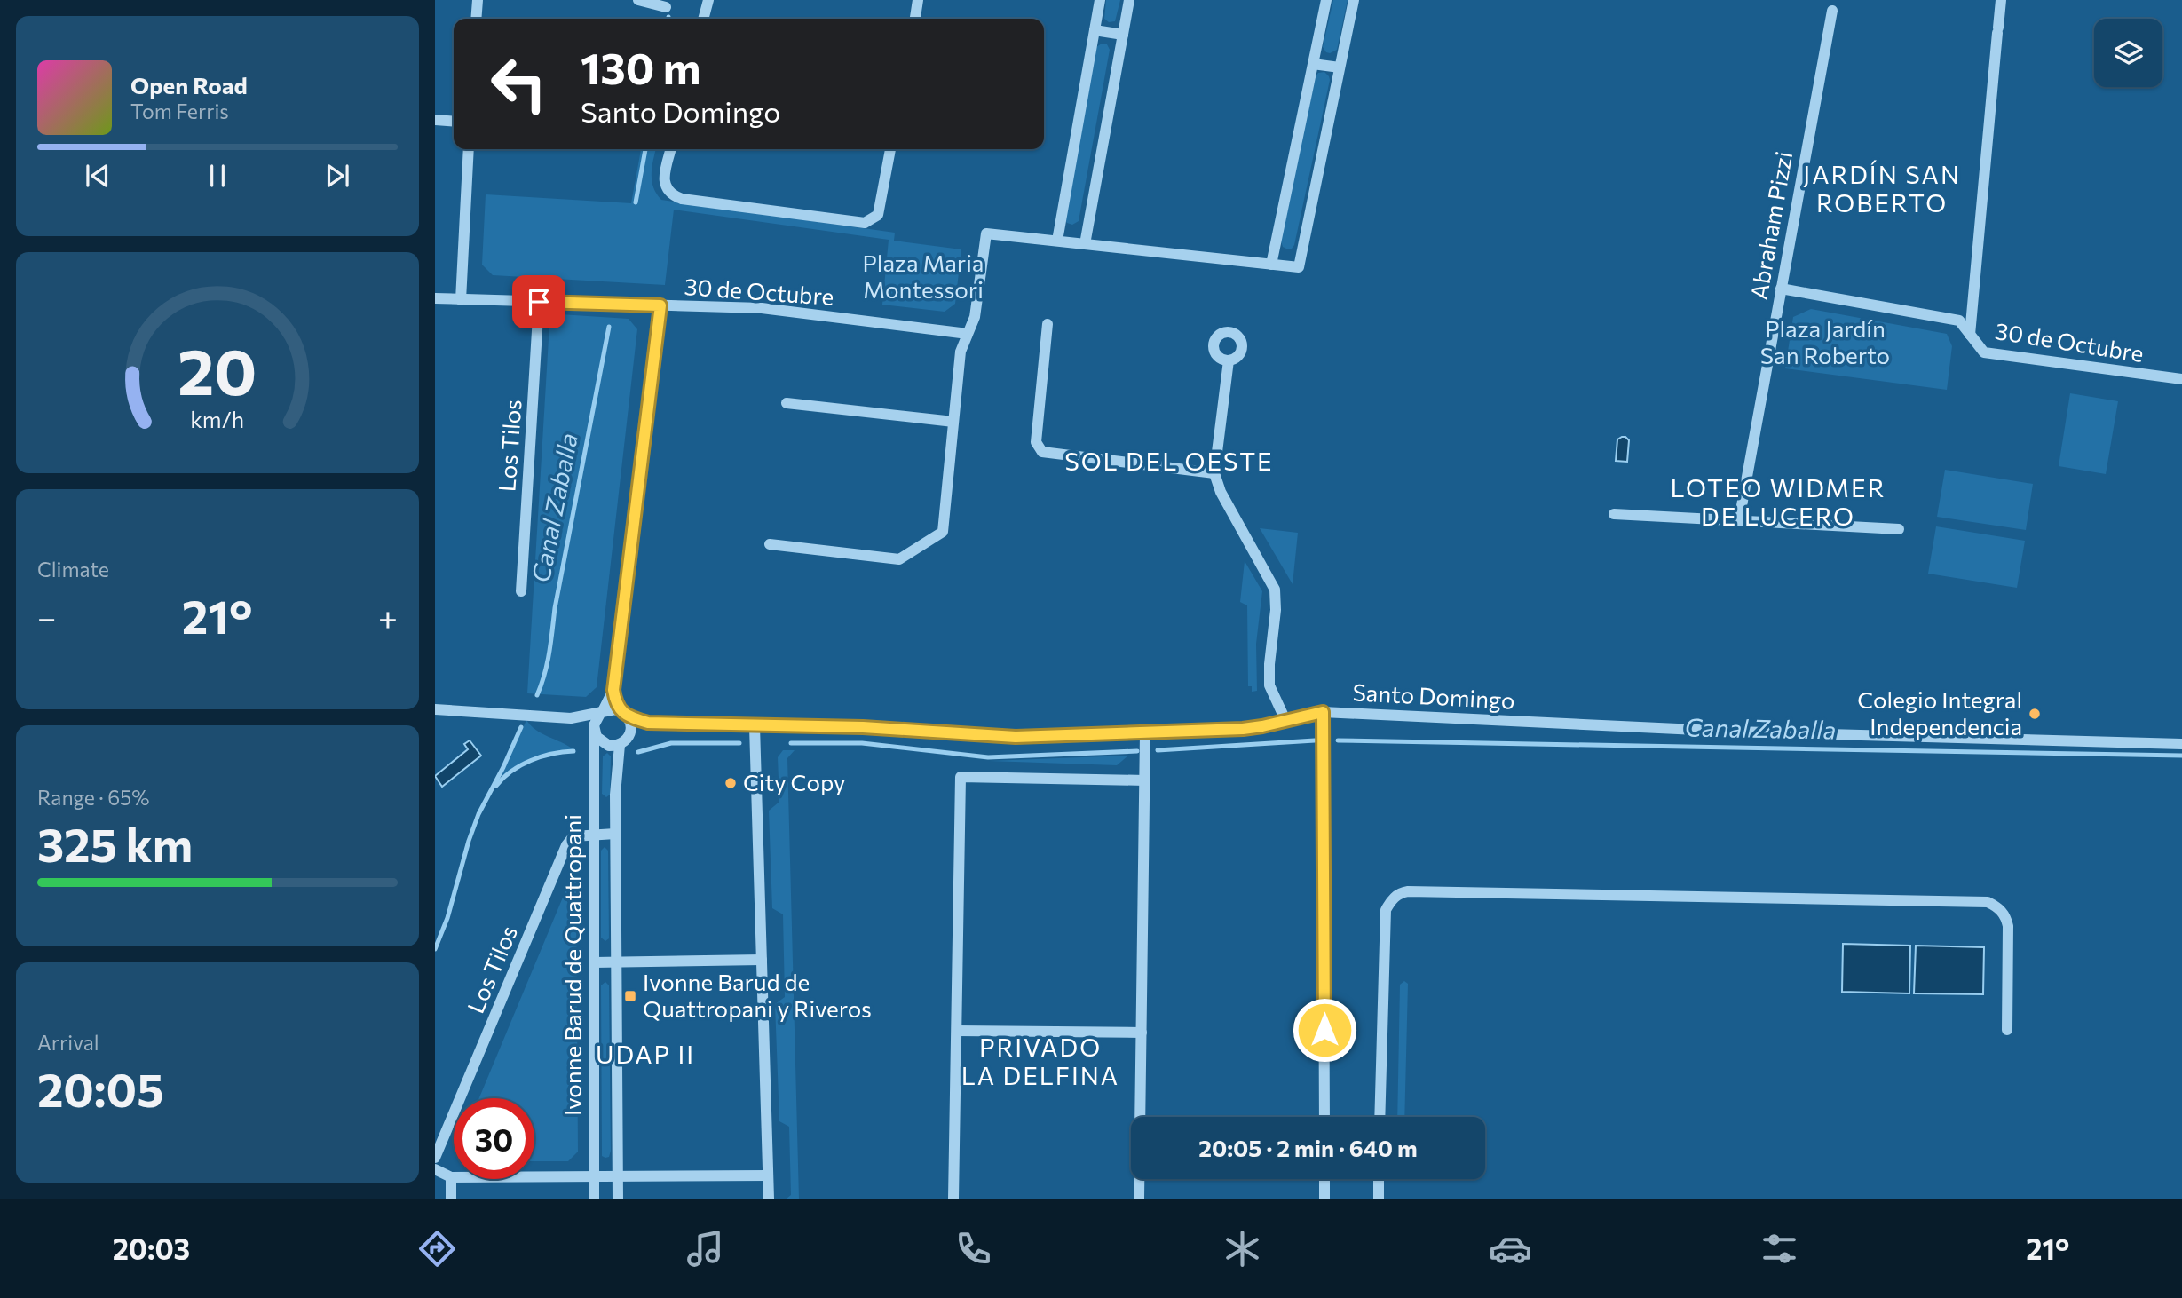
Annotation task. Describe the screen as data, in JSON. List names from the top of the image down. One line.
{"streets":{"street":["Abraham Pizzi","30 de Octubre","Los Tilos","Santo Domingo","Ivonne Barud de Quattropani"]},"crossings":[["Abraham Pizzi","30 de Octubre"],["30 de Octubre","Los Tilos"],["Los Tilos","Ivonne Barud de Quattropani"],["Santo Domingo","Ivonne Barud de Quattropani"]],"districts":["JARDÍN SAN ROBERTO","SOL DEL OESTE","LOTEO WIDMER DE LUCERO","PRIVADO LA DELFINA","UDAP II"],"water":["Canal Zaballa"],"parks":["Plaza Maria Montessori","Plaza Jardín San Roberto"],"places":{"other":["Colegio Integral Independencia","City Copy"],"transit":["Ivonne Barud de Quattropani y Riveros"]},"page":{"turn":["130 m","Santo Domingo"],"song":["Open Road","Tom Ferris"],"tile":["Climate",["Range · 65%","325 km"],["Arrival","20:05"]],"heat":["−","21°","+"],"limit":"30","trip":"20:05 · 2 min · 640 m","tabs":["20:03","21°"],"gauge":["20","km/h"]}}
